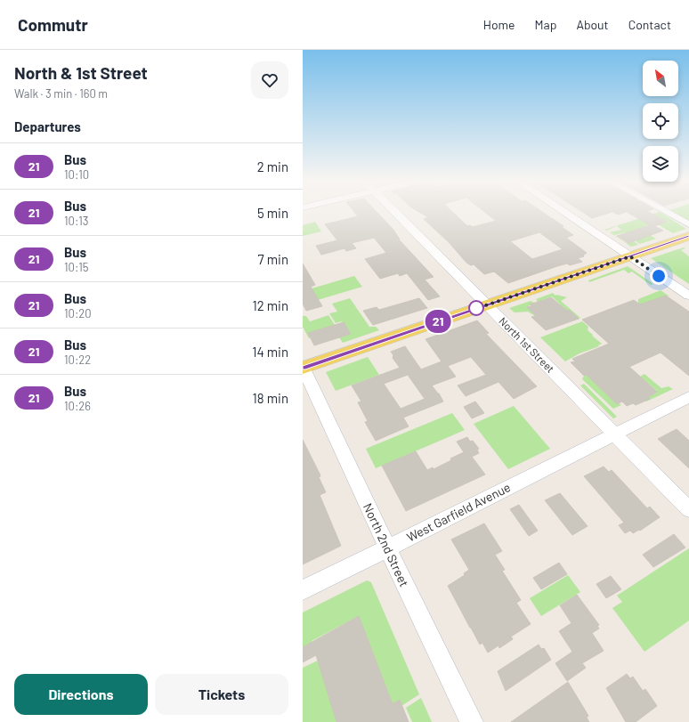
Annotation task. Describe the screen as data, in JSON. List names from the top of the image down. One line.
{"streets":{"street":["North 1st Street","West Garfield Avenue","North 2nd Street"]},"crossings":[["North 1st Street","West Garfield Avenue"],["West Garfield Avenue","North 2nd Street"]],"lines":["bus line 21"],"north":"top left","page":{"header":"Commutr","nav":["Home","Map","About","Contact"],"heading":[["North & 1st Street","Walk · 3 min · 160 m"],"Departures"],"on_map":"21","list":[{"mark":"21","name":"Bus","note":"10:10","value":"2 min"},{"mark":"21","name":"Bus","note":"10:13","value":"5 min"},{"mark":"21","name":"Bus","note":"10:15","value":"7 min"},{"mark":"21","name":"Bus","note":"10:20","value":"12 min"},{"mark":"21","name":"Bus","note":"10:22","value":"14 min"},{"mark":"21","name":"Bus","note":"10:26","value":"18 min"}],"buttons":["Directions","Tickets"]}}
